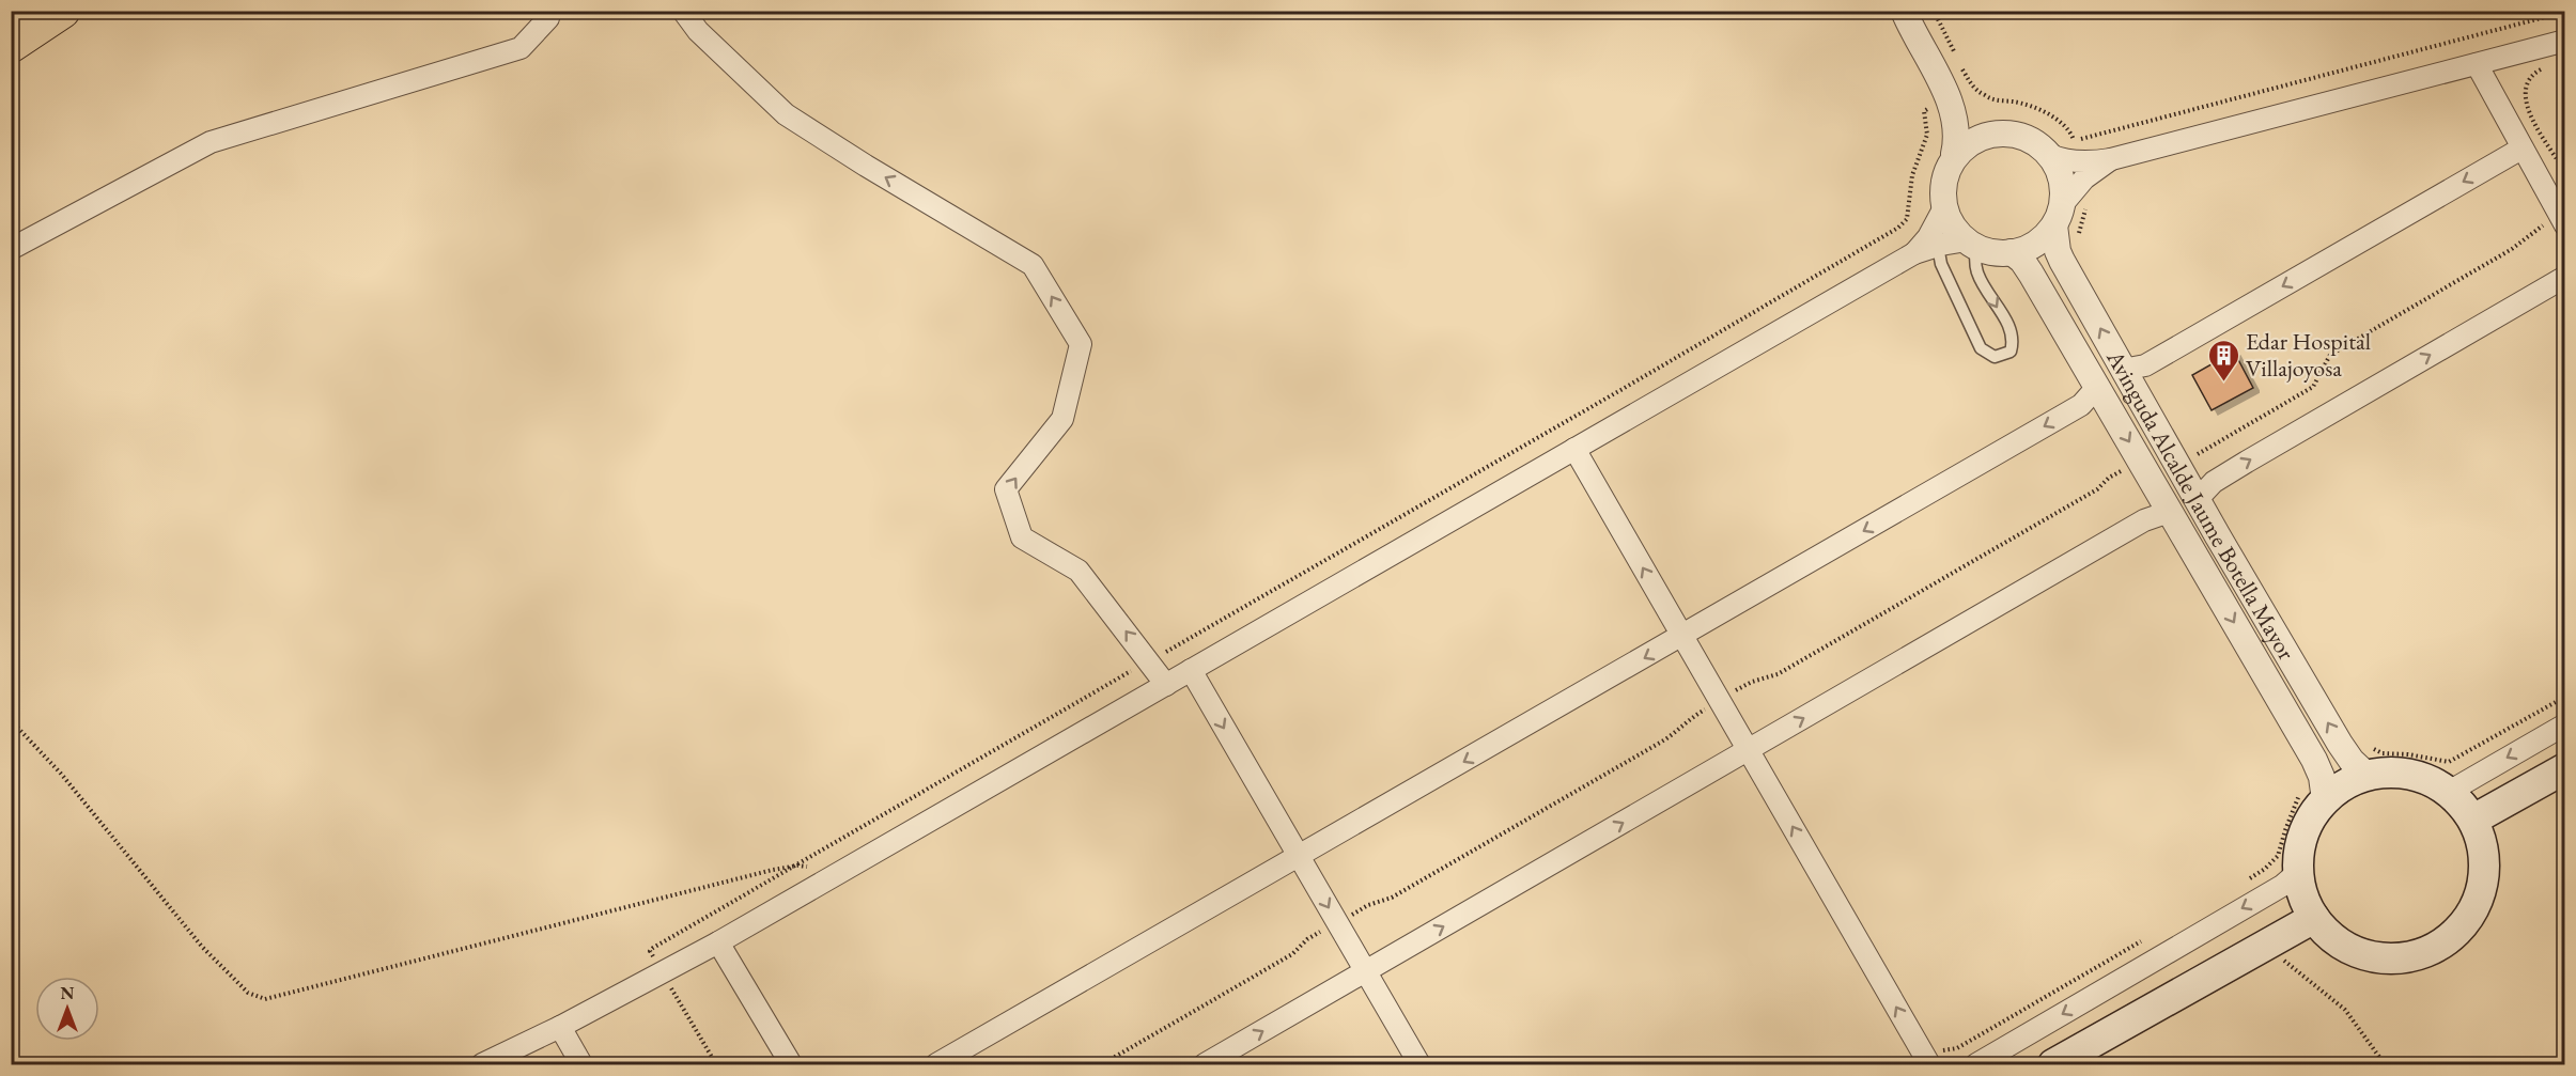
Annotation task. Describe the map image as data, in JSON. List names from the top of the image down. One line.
{"streets":{"street":["Avinguda Alcalde Jaume Botella Mayor"]},"places":{"building":["Edar Hospital Villajoyosa"]},"north":"top"}
